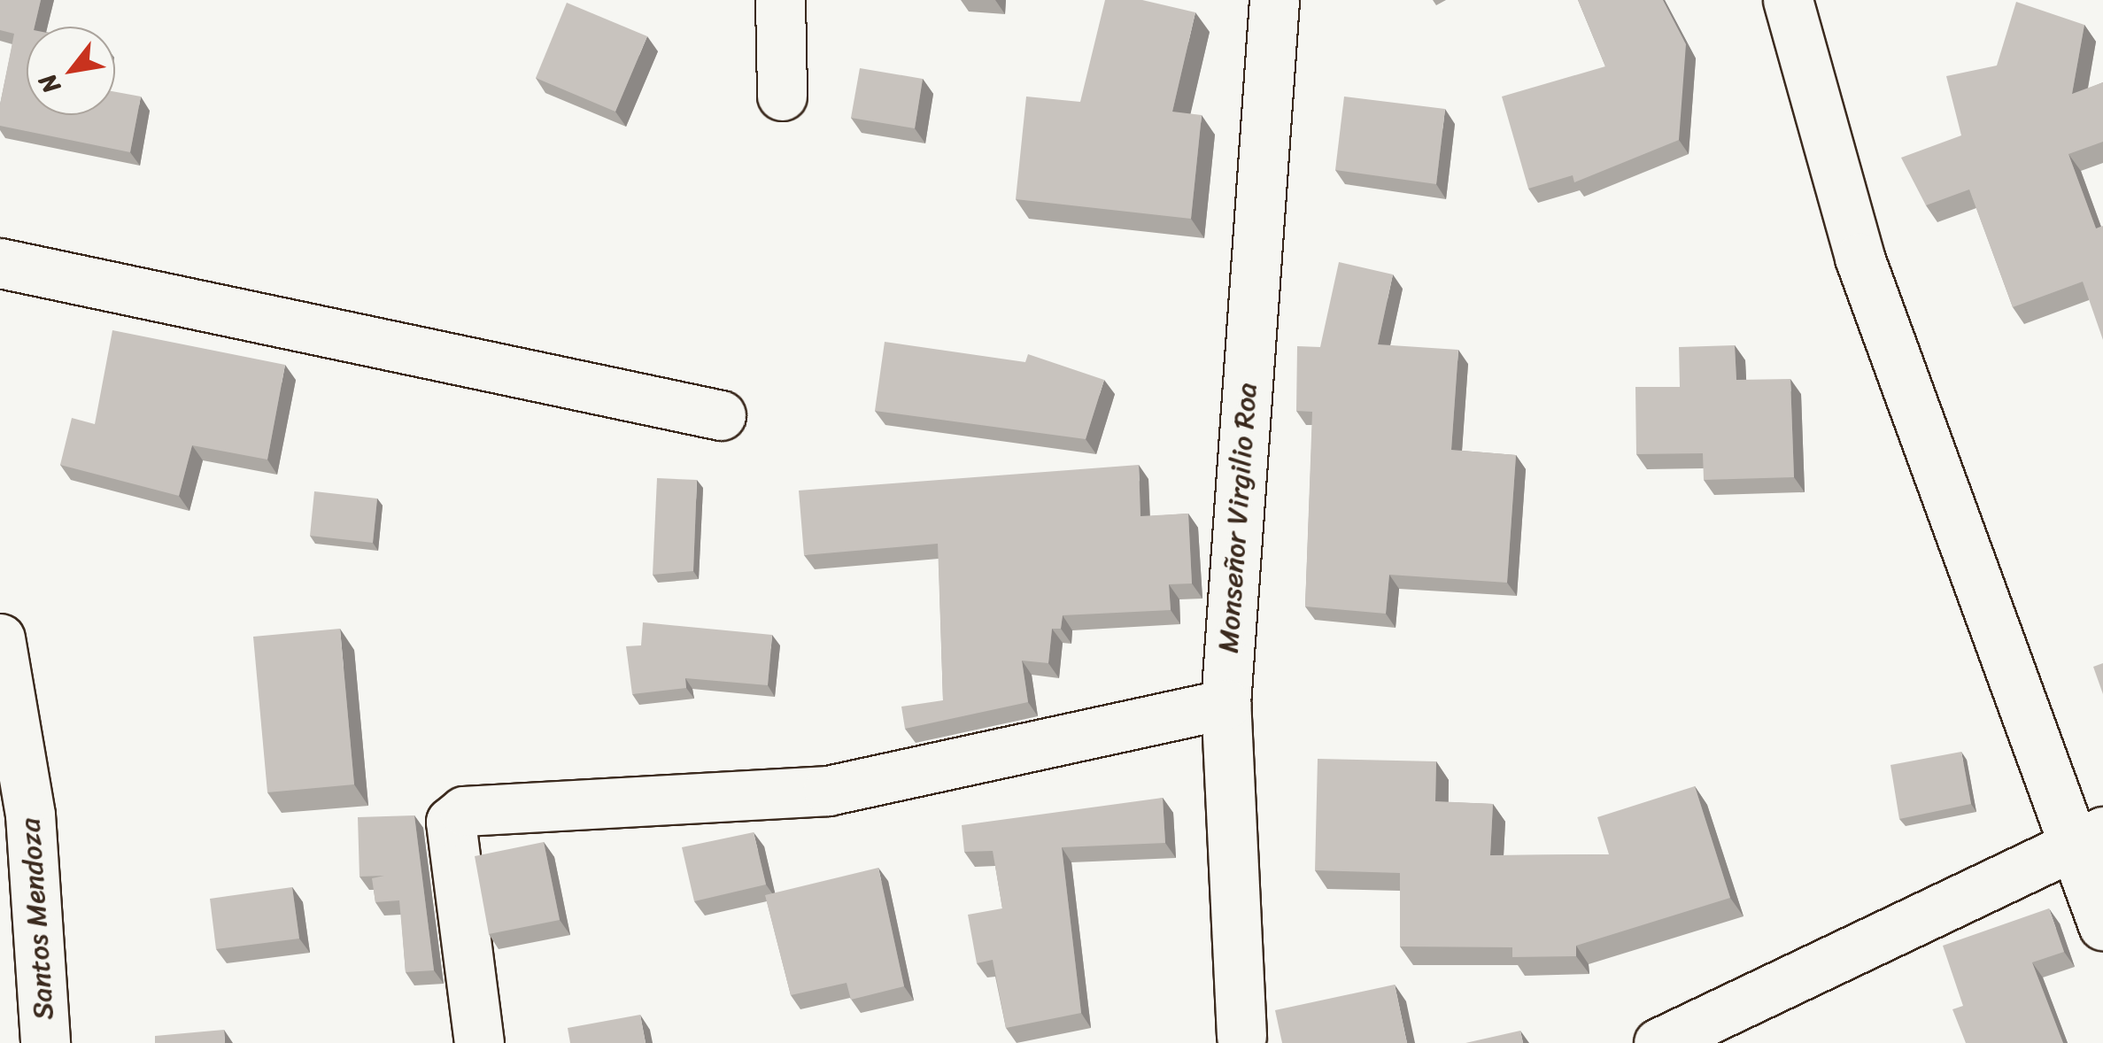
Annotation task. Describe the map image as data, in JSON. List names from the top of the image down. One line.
{"streets":{"street":["Monseñor Virgilio Roa","Santos Mendoza"]},"north":"bottom left"}
